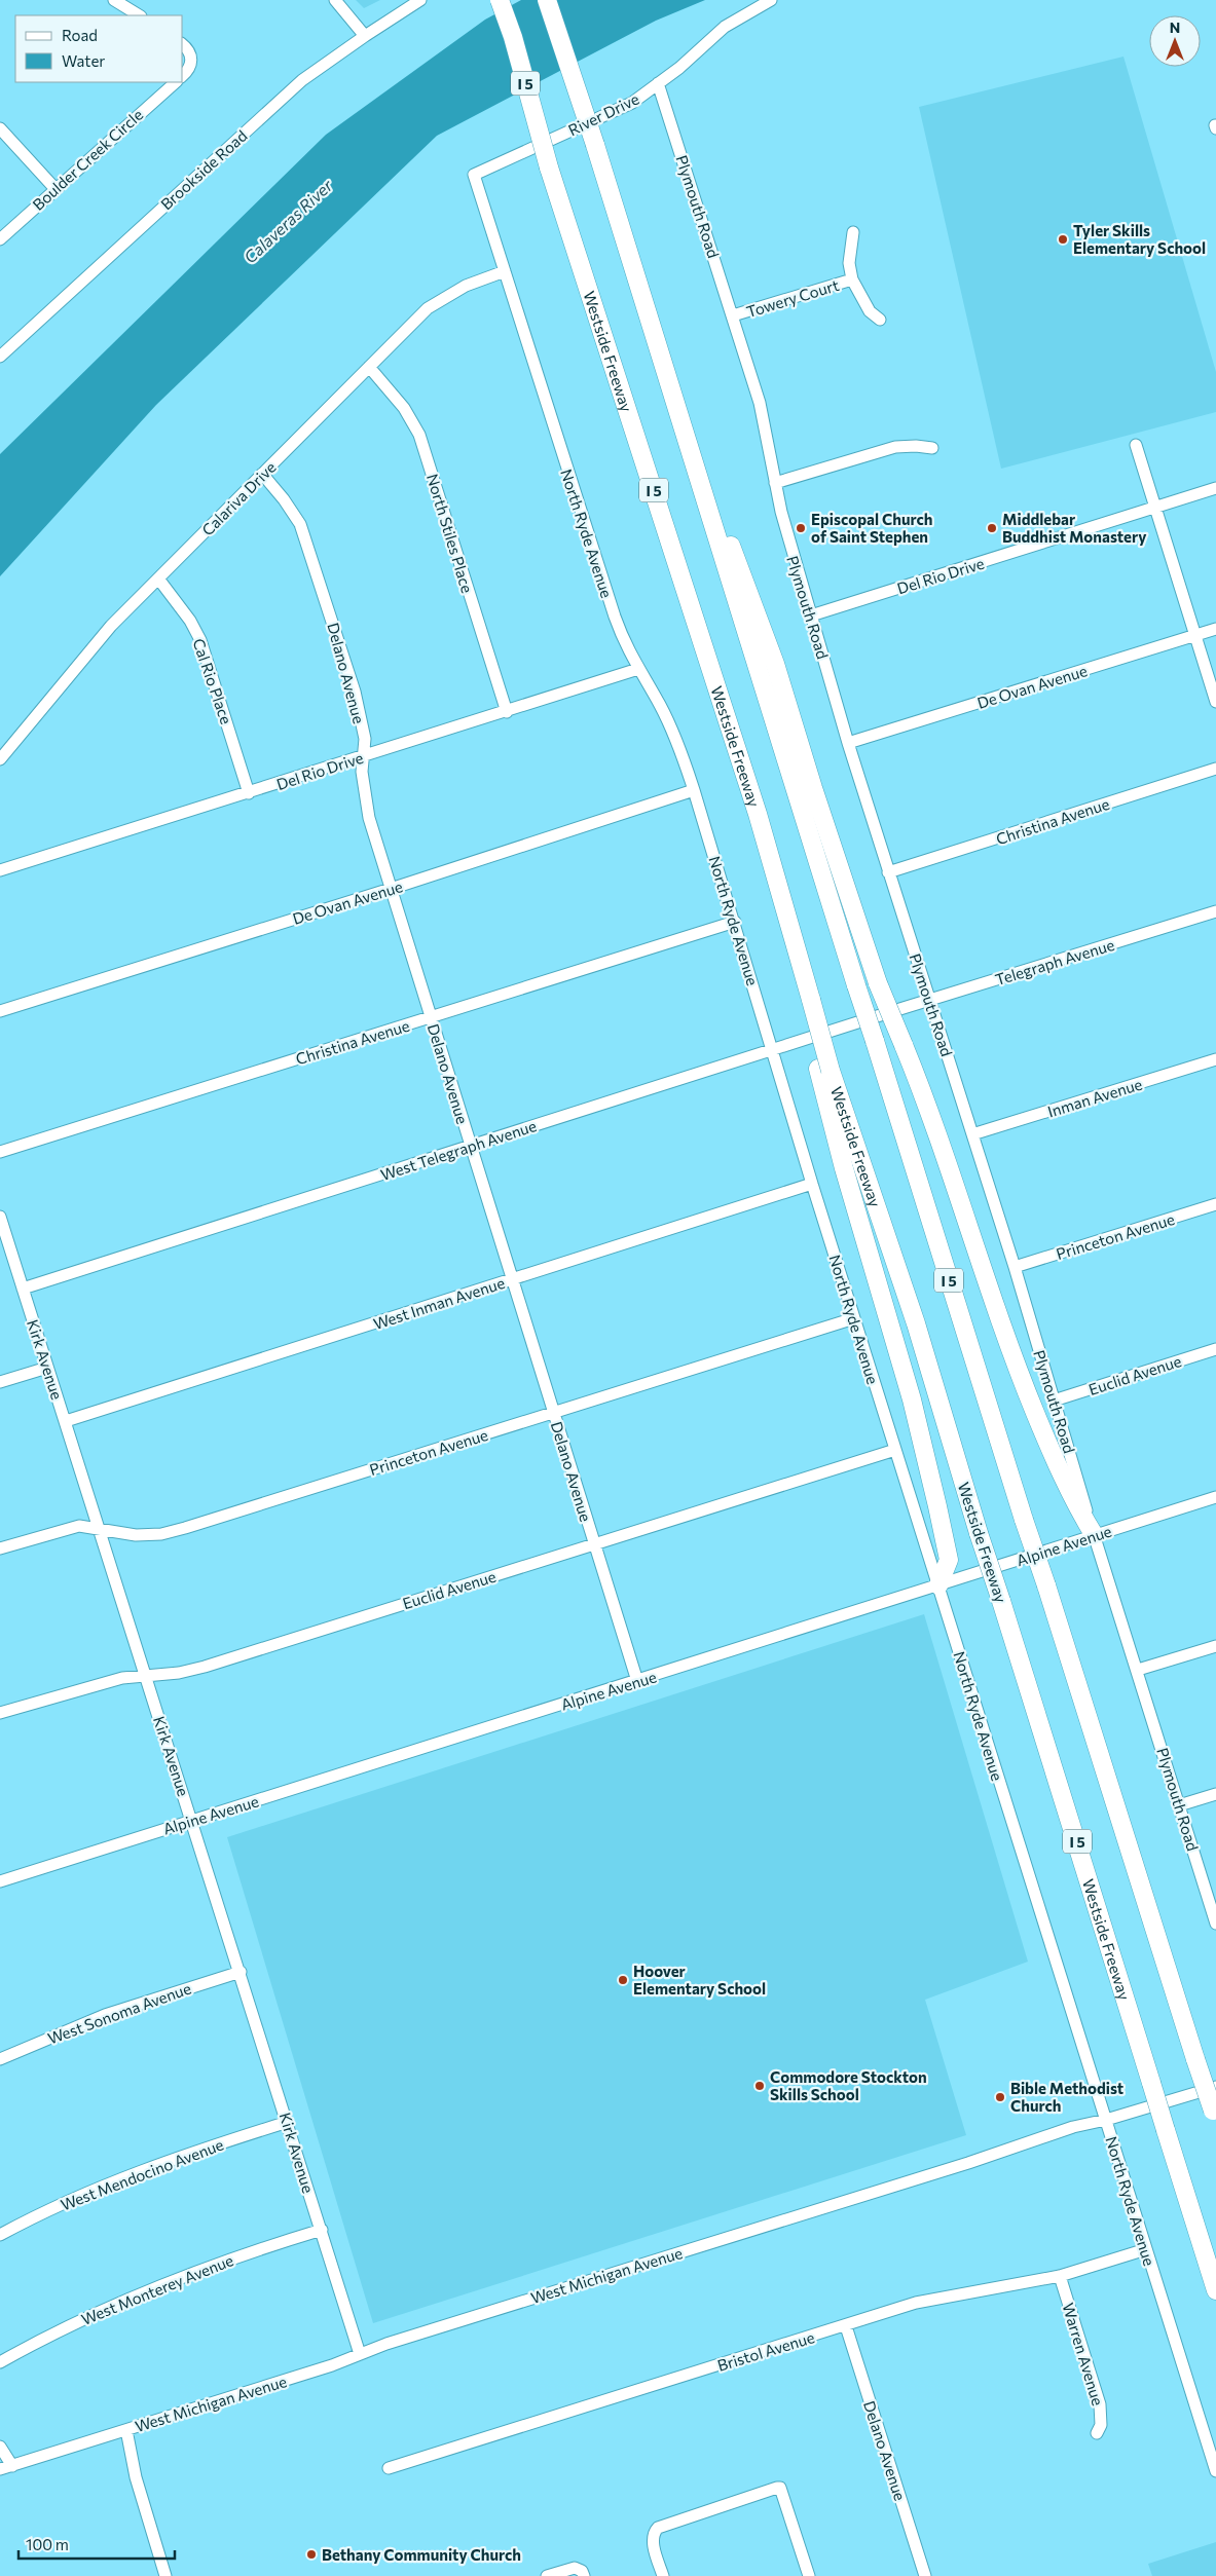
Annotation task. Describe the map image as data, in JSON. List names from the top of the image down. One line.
{"streets":{"highway":["I 5","Westside Freeway"],"street":["River Drive","Boulder Creek Circle","Brookside Road","Plymouth Road","Towery Court","Calariva Drive","North Stiles Place","North Ryde Avenue","Del Rio Drive","Delano Avenue","Cal Rio Place","De Ovan Avenue","Christina Avenue","Telegraph Avenue","Inman Avenue","West Telegraph Avenue","Princeton Avenue","West Inman Avenue","Kirk Avenue","Euclid Avenue","Alpine Avenue","West Sonoma Avenue","West Mendocino Avenue","West Michigan Avenue","West Monterey Avenue","Bristol Avenue","Warren Avenue"]},"crossings":[["River Drive","Plymouth Road"],["River Drive","North Ryde Avenue"],["Plymouth Road","Towery Court"],["Plymouth Road","Del Rio Drive"],["Plymouth Road","De Ovan Avenue"],["Plymouth Road","Christina Avenue"],["Plymouth Road","Telegraph Avenue"],["Plymouth Road","Inman Avenue"],["Plymouth Road","Princeton Avenue"],["Plymouth Road","Euclid Avenue"],["Plymouth Road","Alpine Avenue"],["Calariva Drive","North Stiles Place"],["Calariva Drive","North Ryde Avenue"],["Calariva Drive","Delano Avenue"],["Calariva Drive","Cal Rio Place"],["North Stiles Place","Del Rio Drive"],["North Ryde Avenue","Del Rio Drive"],["North Ryde Avenue","De Ovan Avenue"],["North Ryde Avenue","Christina Avenue"],["North Ryde Avenue","West Telegraph Avenue"],["North Ryde Avenue","Princeton Avenue"],["North Ryde Avenue","West Inman Avenue"],["North Ryde Avenue","Euclid Avenue"],["North Ryde Avenue","Alpine Avenue"],["North Ryde Avenue","West Michigan Avenue"],["North Ryde Avenue","Bristol Avenue"],["Del Rio Drive","Delano Avenue"],["Del Rio Drive","Cal Rio Place"],["Delano Avenue","De Ovan Avenue"],["Delano Avenue","Christina Avenue"],["Delano Avenue","West Telegraph Avenue"],["Delano Avenue","Princeton Avenue"],["Delano Avenue","West Inman Avenue"],["Delano Avenue","Euclid Avenue"],["Delano Avenue","Alpine Avenue"],["Delano Avenue","Bristol Avenue"],["Telegraph Avenue","West Telegraph Avenue"],["West Telegraph Avenue","Kirk Avenue"],["Princeton Avenue","Kirk Avenue"],["West Inman Avenue","Kirk Avenue"],["Kirk Avenue","Euclid Avenue"],["Kirk Avenue","Alpine Avenue"],["Kirk Avenue","West Sonoma Avenue"],["Kirk Avenue","West Mendocino Avenue"],["Kirk Avenue","West Michigan Avenue"],["Kirk Avenue","West Monterey Avenue"],["Bristol Avenue","Warren Avenue"]],"water":["Calaveras River"],"places":["Tyler Skills Elementary School","Episcopal Church of Saint Stephen","Middlebar Buddhist Monastery","Hoover Elementary School","Commodore Stockton Skills School","Bible Methodist Church","Bethany Community Church"],"legend":["Road","Water"],"scale_bar":"100 m","north":"top"}
